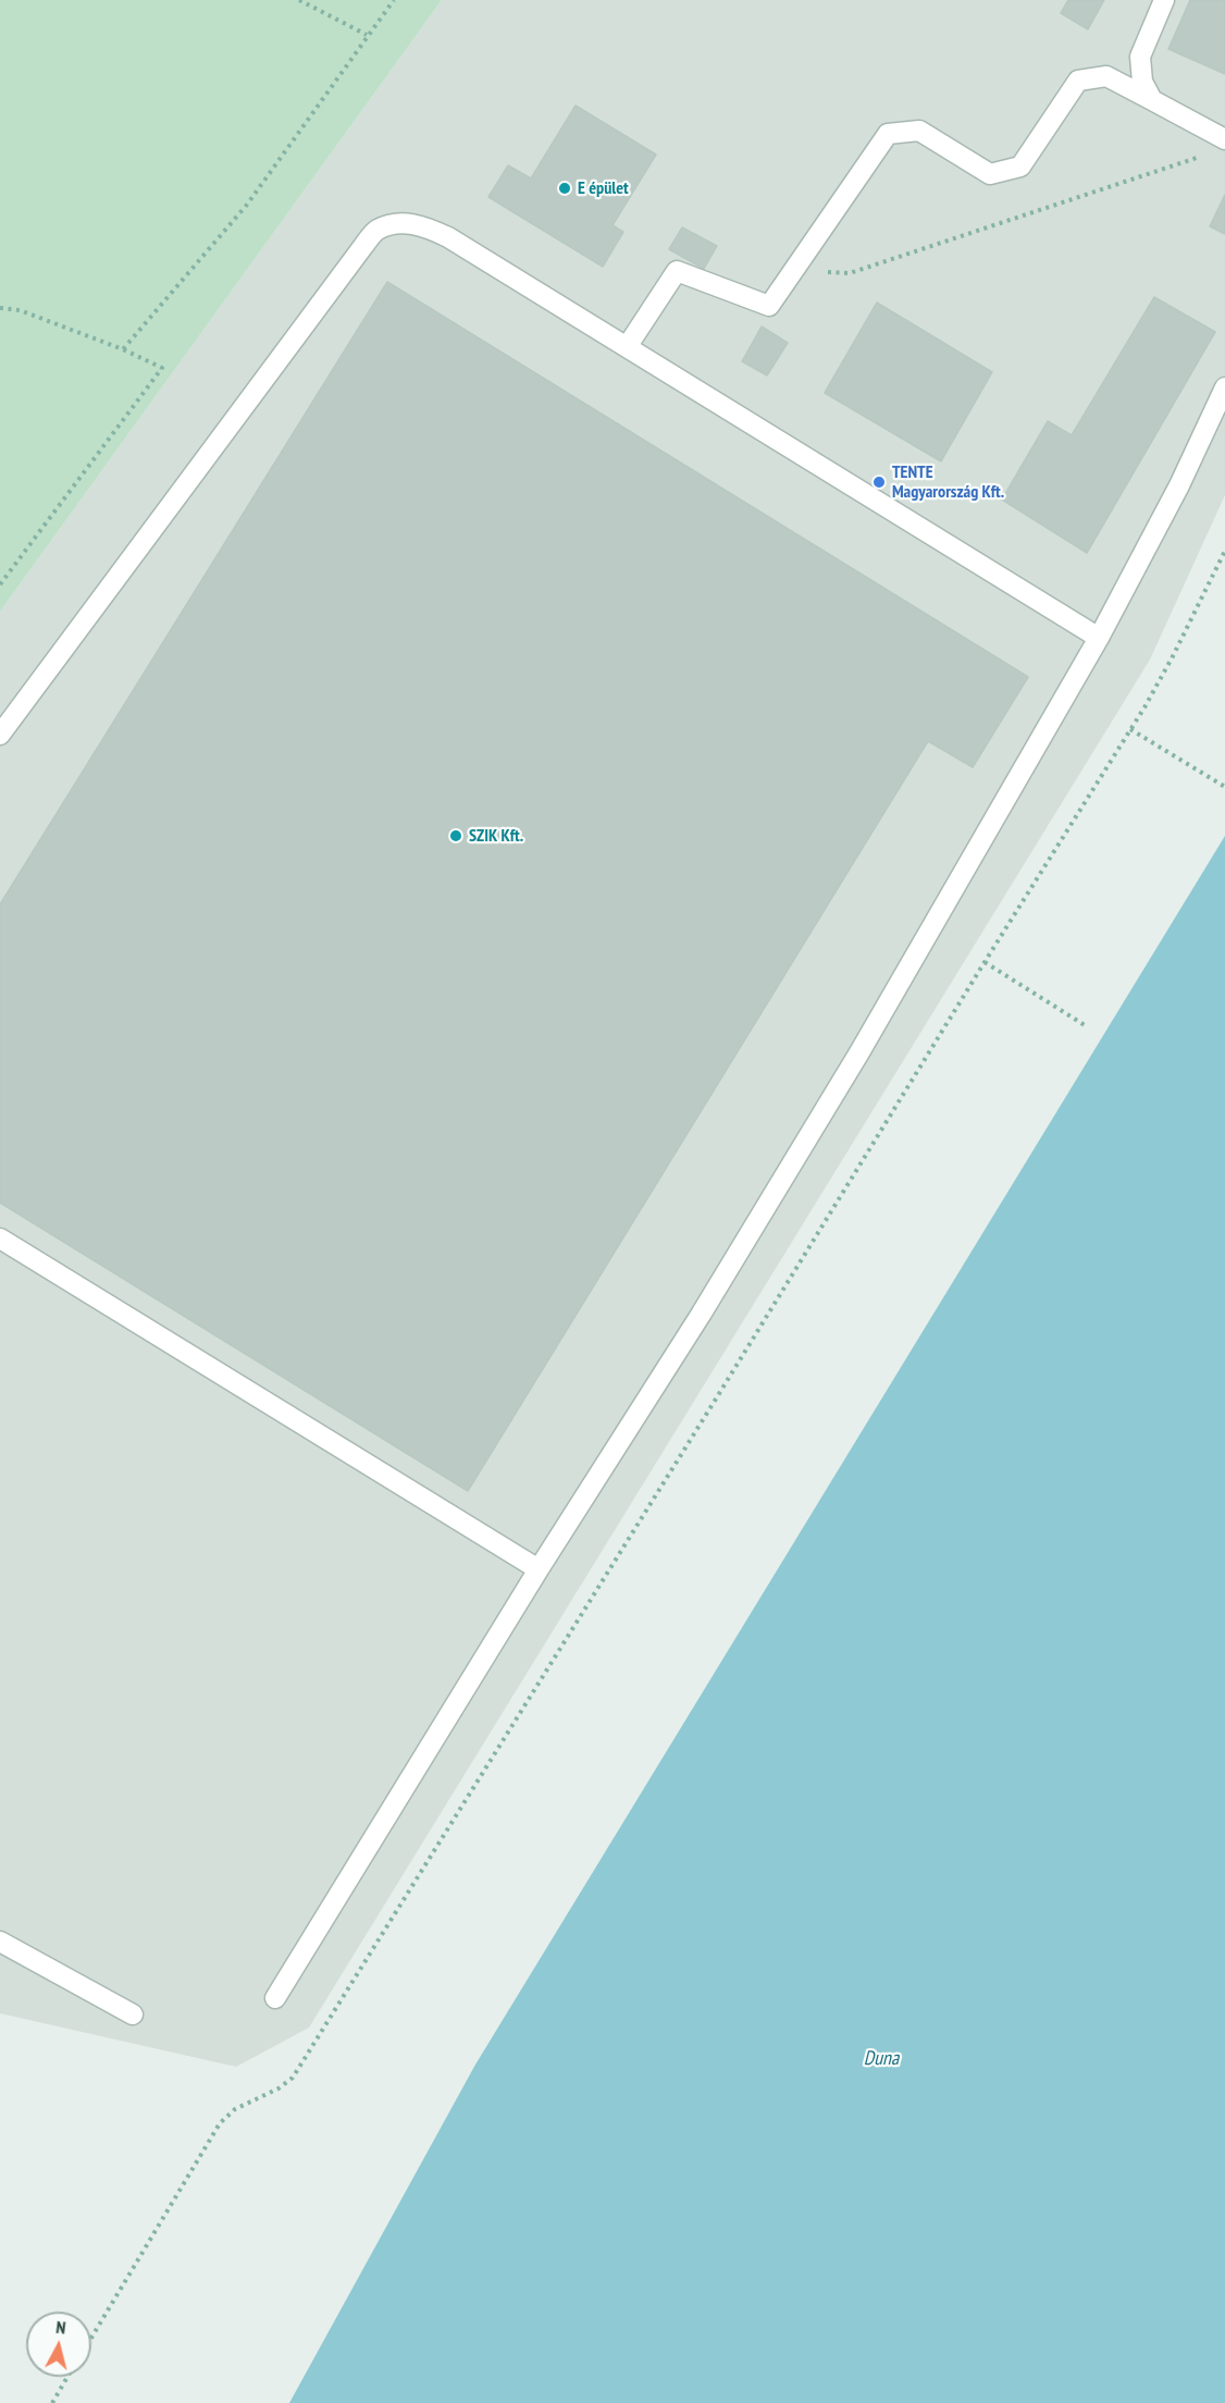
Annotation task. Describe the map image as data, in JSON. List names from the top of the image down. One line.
{"water":["Duna"],"places":["E épület","TENTE Magyarország Kft.","SZIK Kft."],"north":"top"}
